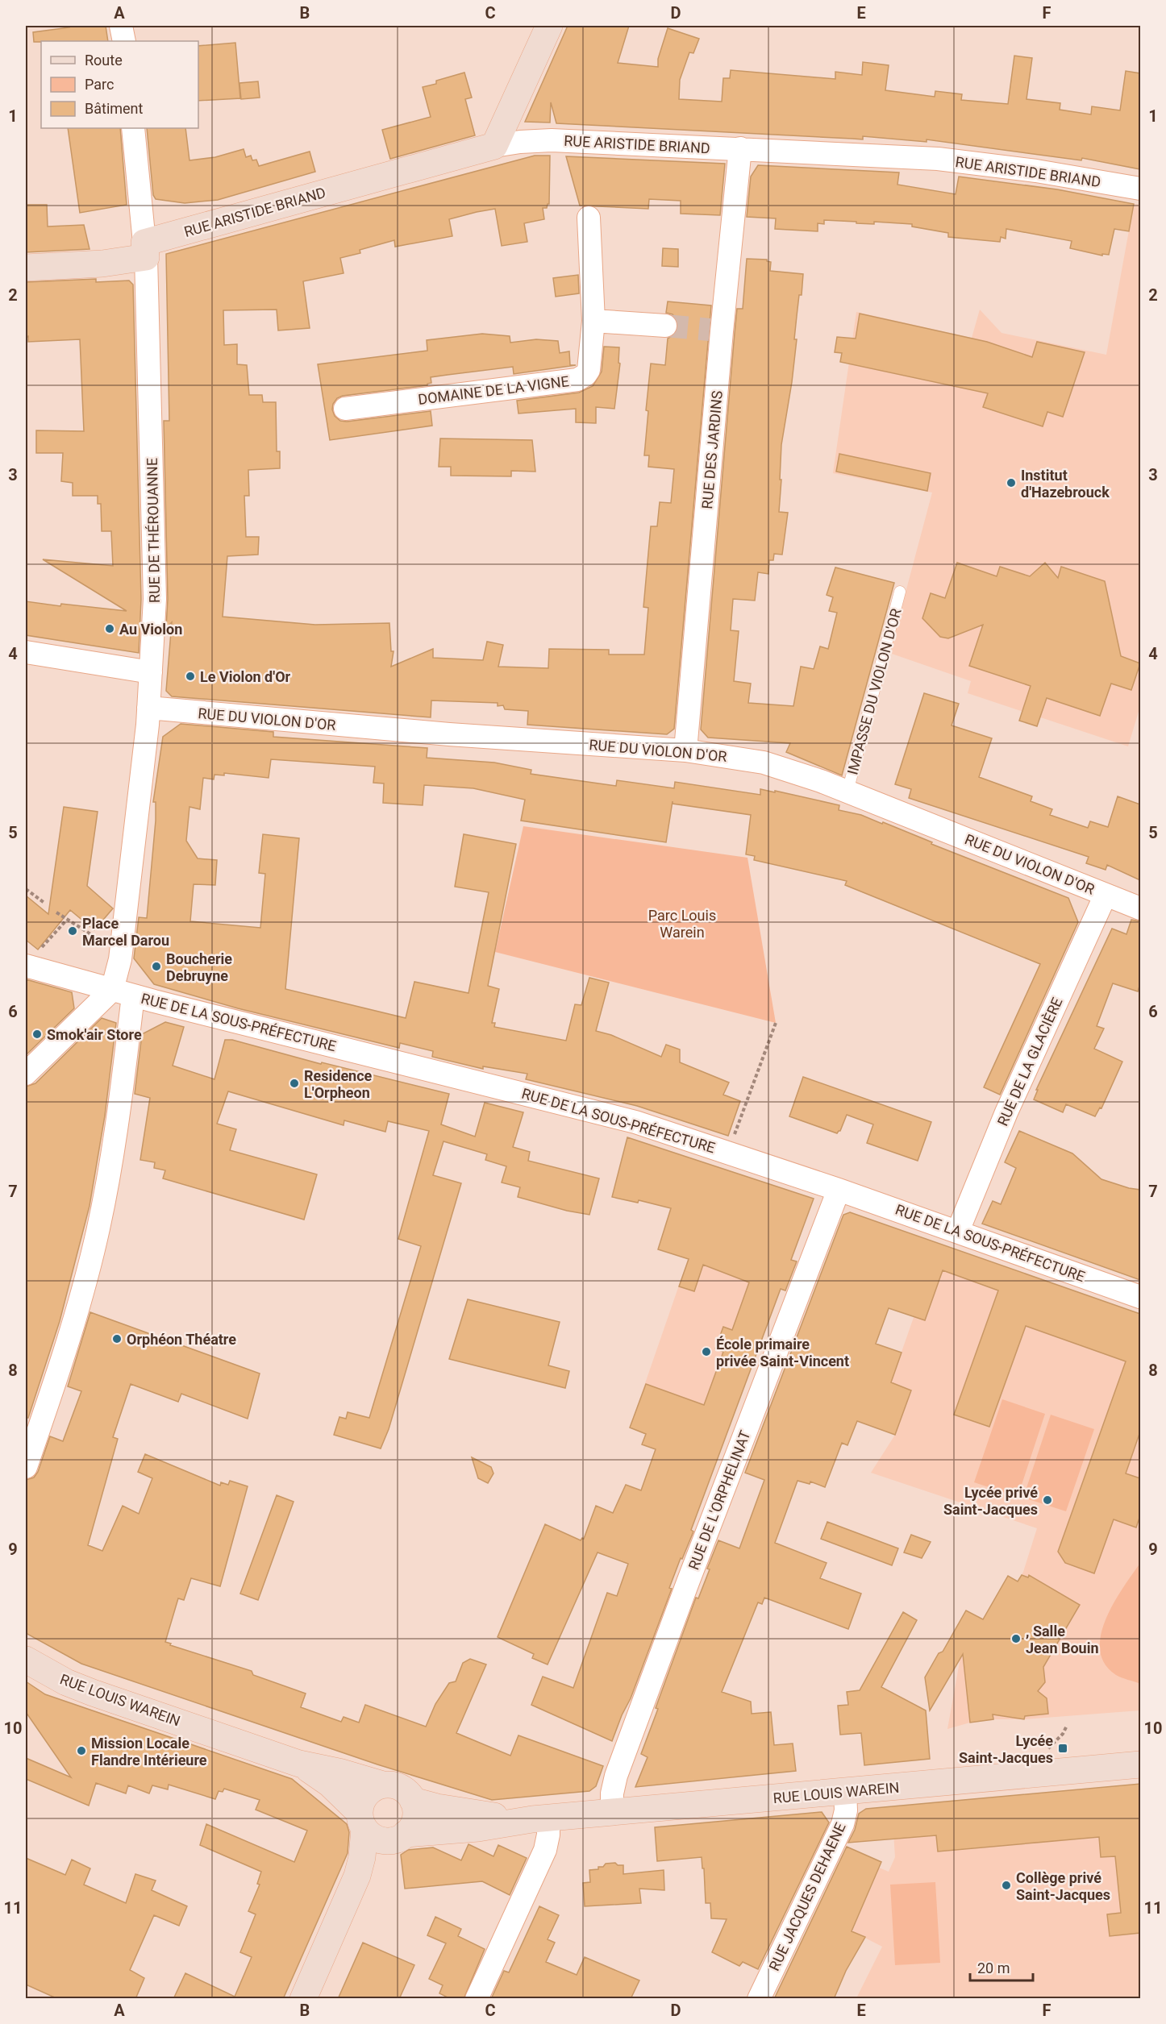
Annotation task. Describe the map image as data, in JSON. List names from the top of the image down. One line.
{"streets":{"main road":["RUE ARISTIDE BRIAND","RUE LOUIS WAREIN"],"street":["DOMAINE DE LA VIGNE","RUE DES JARDINS","RUE DE THÉROUANNE","RUE DU VIOLON D'OR","RUE DE LA SOUS-PRÉFECTURE","RUE DE LA GLACIÈRE","RUE DE L'ORPHELINAT","RUE JACQUES DEHAENE"],"lane":["IMPASSE DU VIOLON D'OR"]},"crossings":[["RUE ARISTIDE BRIAND","RUE DES JARDINS"],["RUE ARISTIDE BRIAND","RUE DE THÉROUANNE"],["RUE DES JARDINS","RUE DU VIOLON D'OR"],["RUE DE THÉROUANNE","RUE DU VIOLON D'OR"],["RUE DE THÉROUANNE","RUE DE LA SOUS-PRÉFECTURE"],["IMPASSE DU VIOLON D'OR","RUE DU VIOLON D'OR"],["RUE DU VIOLON D'OR","RUE DE LA GLACIÈRE"],["RUE DE LA SOUS-PRÉFECTURE","RUE DE LA GLACIÈRE"],["RUE DE LA SOUS-PRÉFECTURE","RUE DE L'ORPHELINAT"],["RUE DE L'ORPHELINAT","RUE LOUIS WAREIN"],["RUE LOUIS WAREIN","RUE JACQUES DEHAENE"]],"parks":["Parc Louis Warein"],"places":{"other":["Institut d'Hazebrouck","Au Violon","Le Violon d'Or","Place Marcel Darou","Boucherie Debruyne","Smok'air Store","Residence L'Orpheon","Orphéon Théatre","École primaire privée Saint-Vincent","Lycée privé Saint-Jacques",", Salle Jean Bouin","Mission Locale Flandre Intérieure","Collège privé Saint-Jacques"],"transit":["Lycée Saint-Jacques"]},"legend":["Route","Parc","Bâtiment"],"scale_bar":"20 m","grid":{"columns":["A","B","C","D","E","F"],"rows":["1","2","3","4","5","6","7","8","9","10","11"]}}
